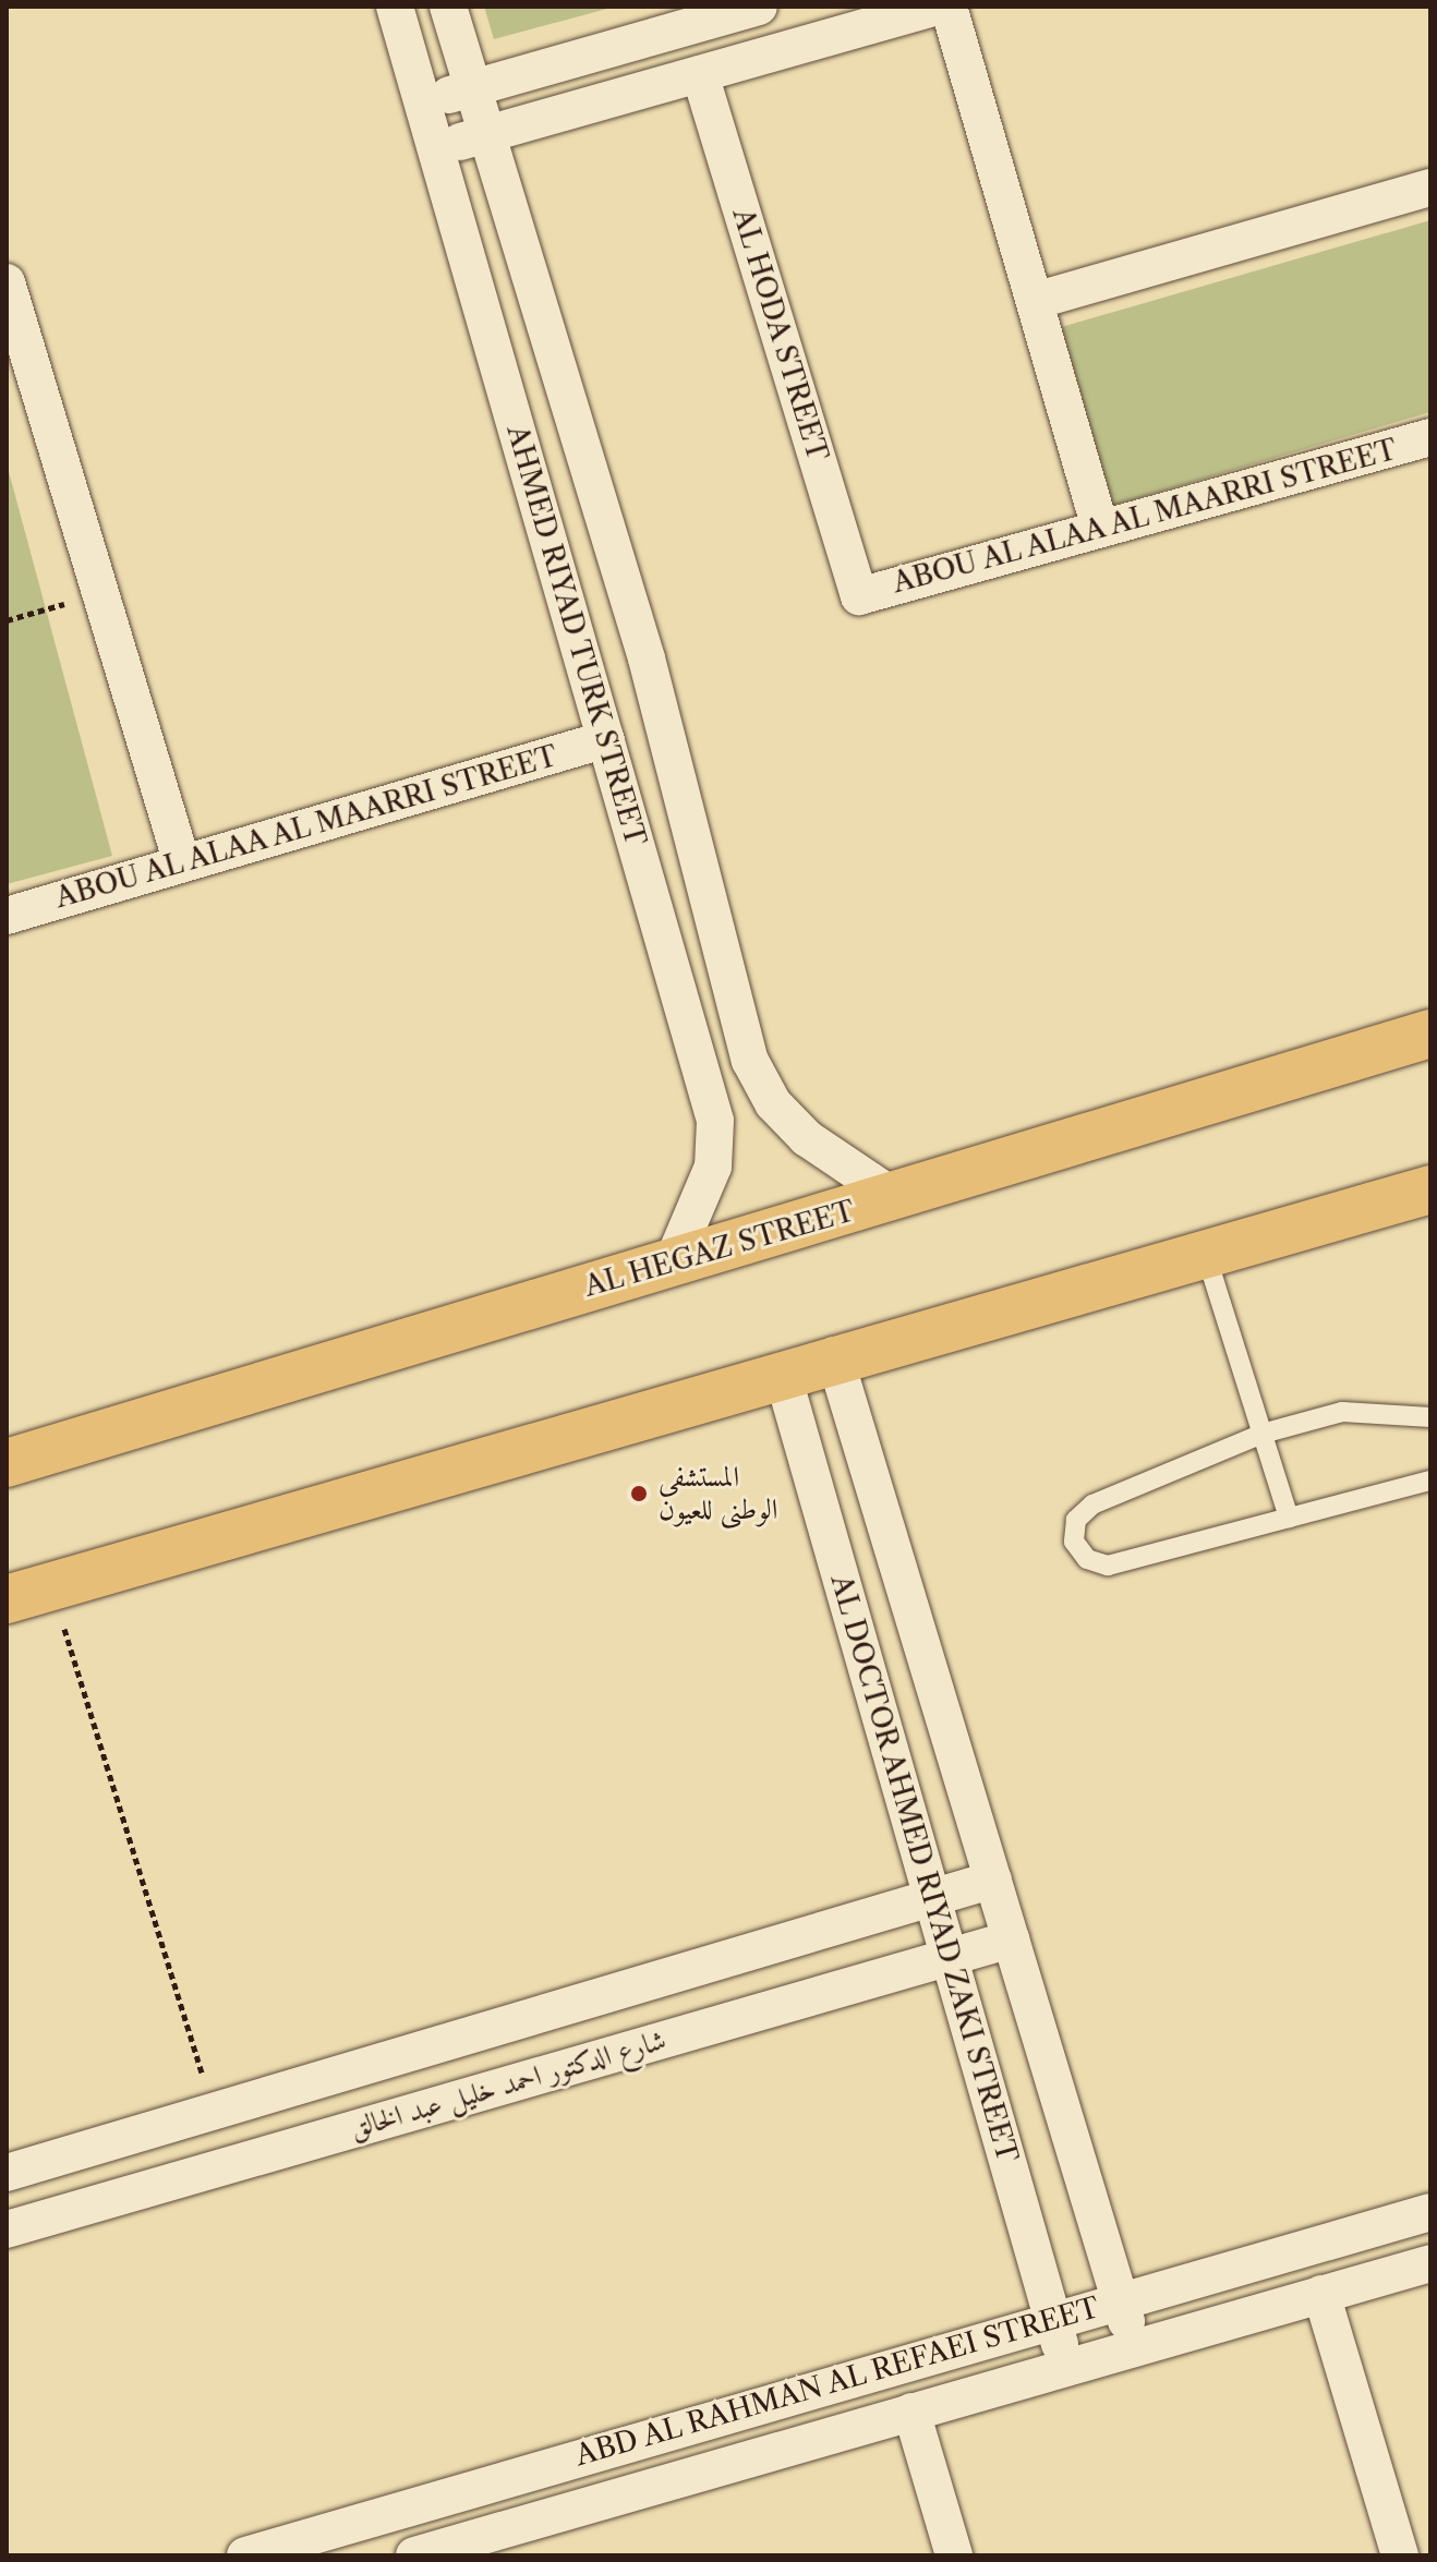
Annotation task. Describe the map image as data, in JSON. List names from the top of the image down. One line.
{"streets":{"main road":["AL HEGAZ STREET"],"street":["AL HODA STREET","ABOU AL ALAA AL MAARRI STREET","AHMED RIYAD TURK STREET","AL DOCTOR AHMED RIYAD ZAKI STREET","شارع الدكتور احمد خليل عبد الخالق","ABD AL RAHMAN AL REFAEI STREET"]},"crossings":[["AL HODA STREET","ABOU AL ALAA AL MAARRI STREET"],["ABOU AL ALAA AL MAARRI STREET","AHMED RIYAD TURK STREET"],["AHMED RIYAD TURK STREET","AL HEGAZ STREET"],["AL DOCTOR AHMED RIYAD ZAKI STREET","شارع الدكتور احمد خليل عبد الخالق"],["AL DOCTOR AHMED RIYAD ZAKI STREET","ABD AL RAHMAN AL REFAEI STREET"]],"places":["المستشفى الوطنى للعيون"]}
